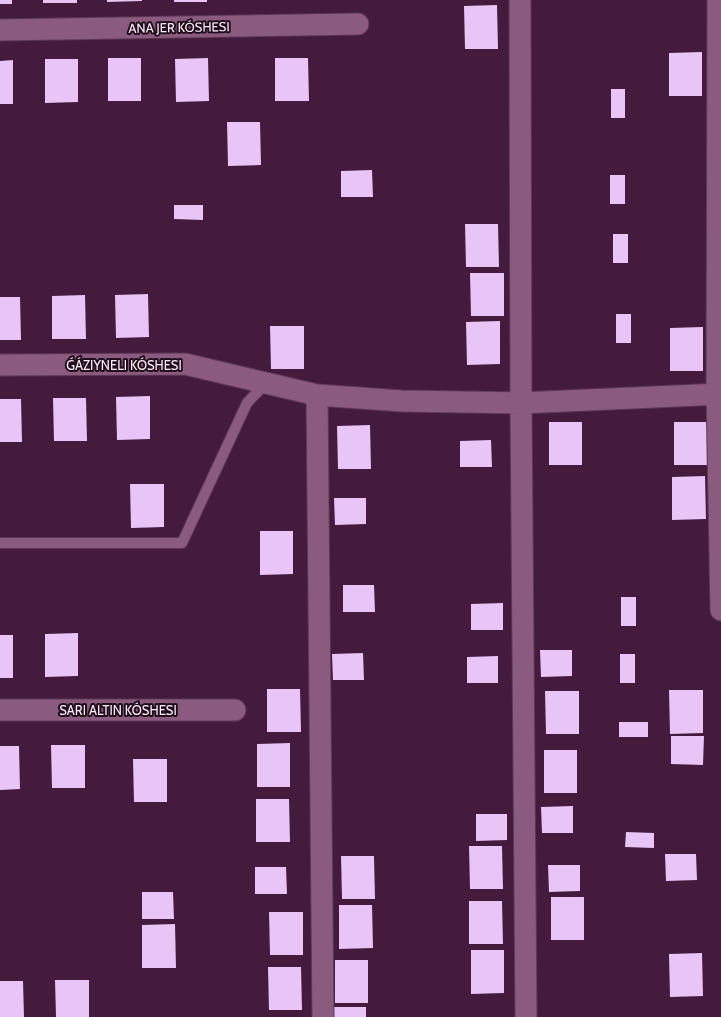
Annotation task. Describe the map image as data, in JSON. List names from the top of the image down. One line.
{"streets":{"street":["ANA JER KÓSHESI","ǴÁZIYNELI KÓSHESI"]}}
